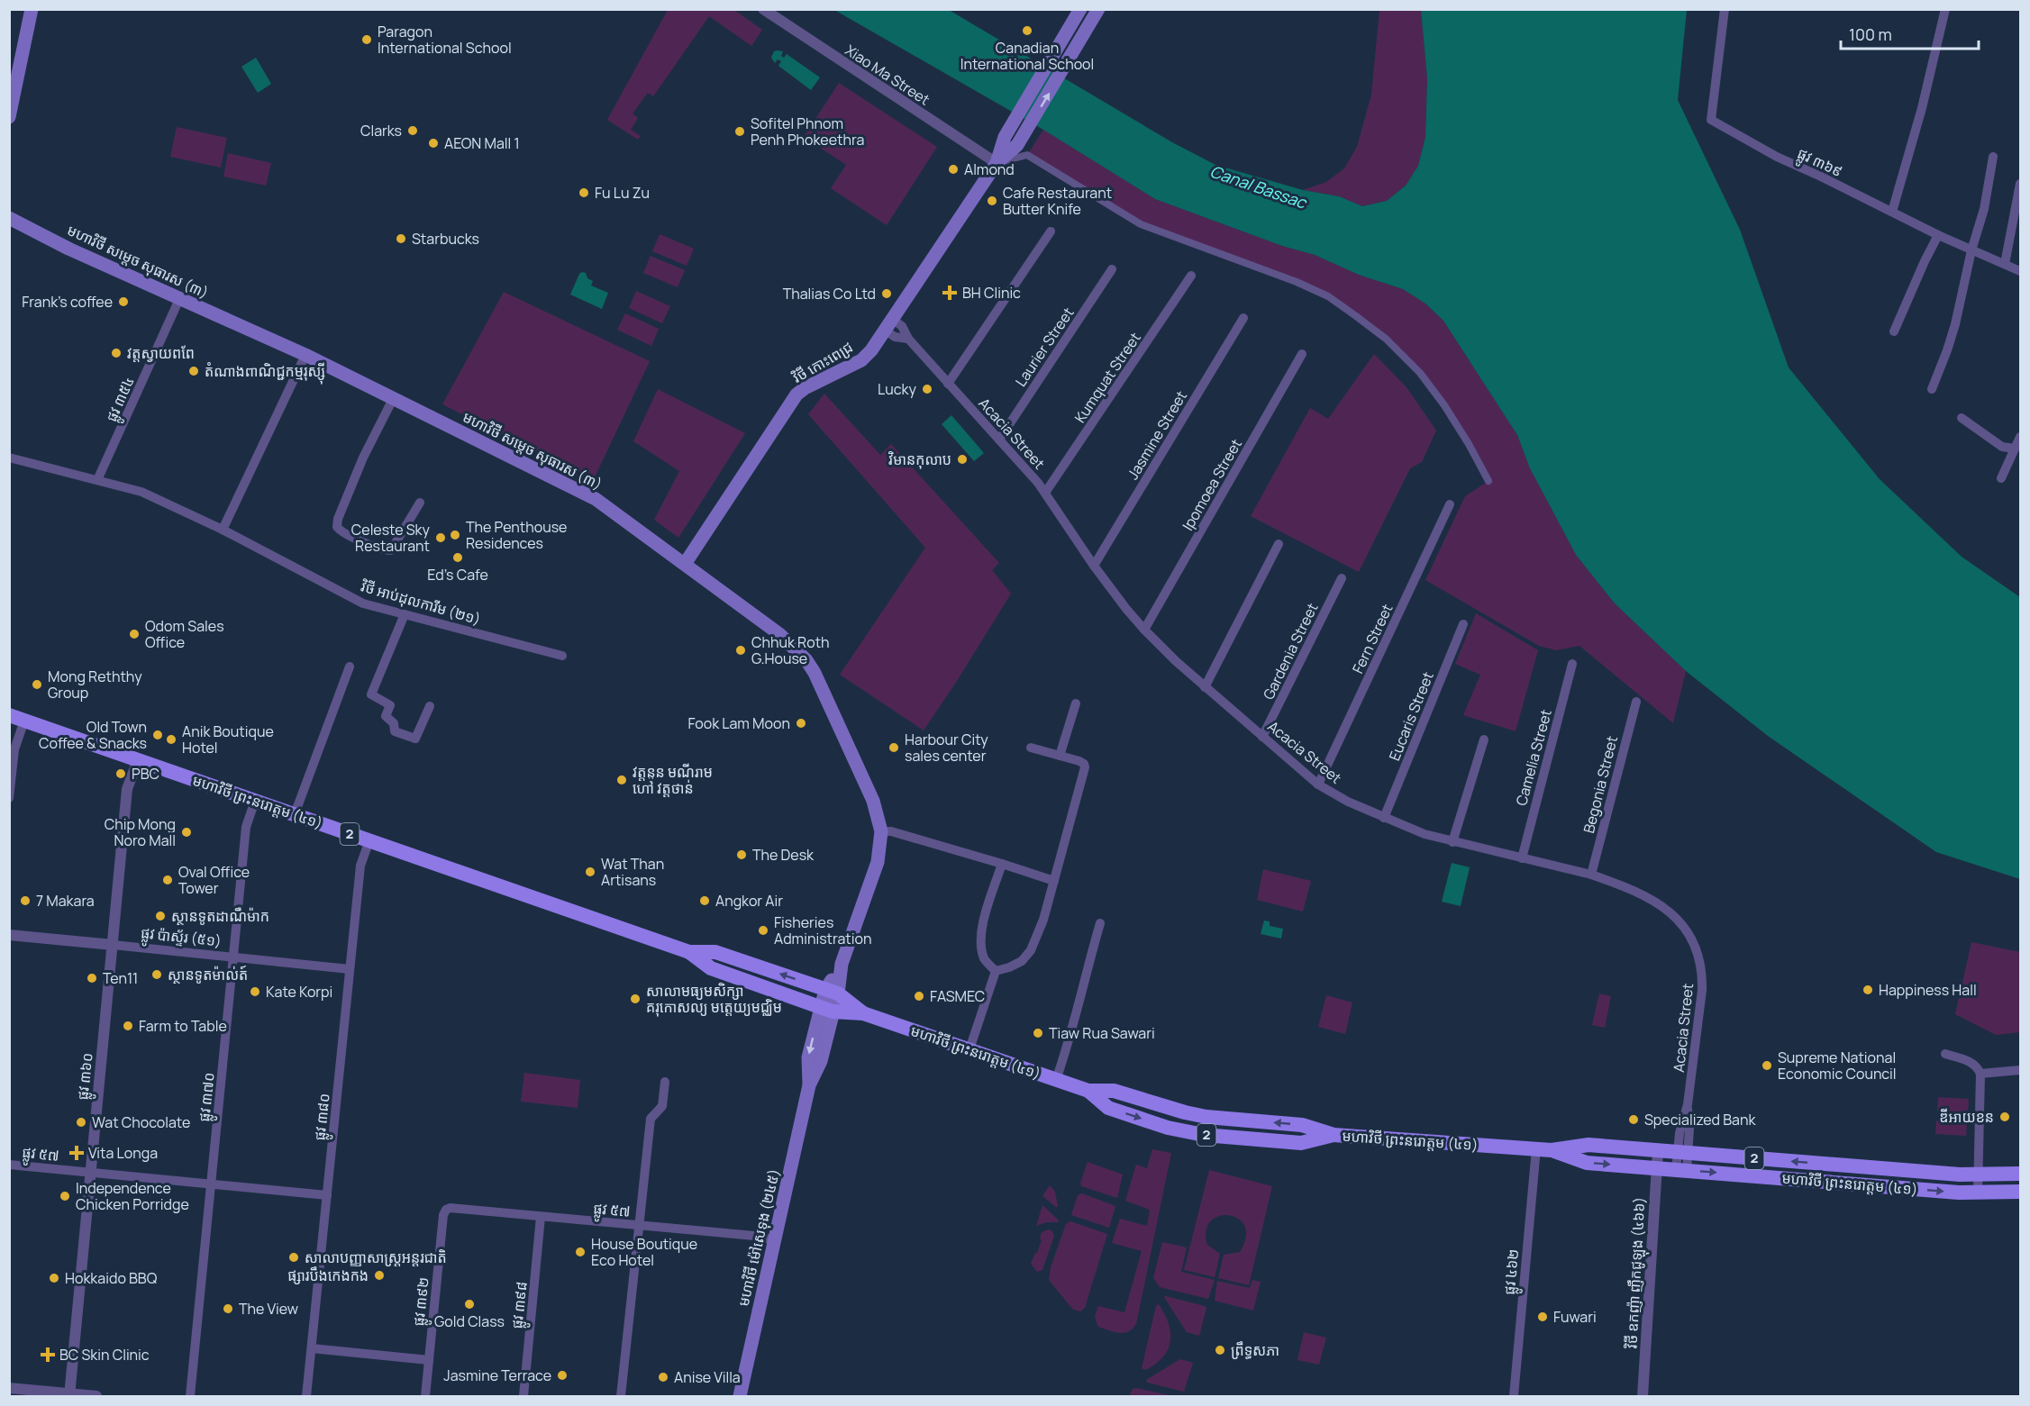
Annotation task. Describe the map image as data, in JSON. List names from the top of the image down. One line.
{"streets":{"main road":["មហាវិថី សម្តេច សុធារស (៣)","វិថី កោះពេជ្រ","មហាវិថី ព្រះនរោត្តម (៤១)","2","មហាវិថី ម៉ៅសេទុង (២៤៥)"],"street":["Xiao Ma Street","ផ្លូវ ៣៦៩","Laurier Street","Kumquat Street","ផ្លូវ ៣៥៤","Acacia Street","Jasmine Street","Ipomoea Street","វិថី អាប់ដុលការីម (២១)","Fern Street","Gardenia Street","Eucaris Street","Camelia Street","Begonia Street","ផ្លូវ ប៉ាស្ទ័រ (៥១)","ផ្លូវ ៣៦០","ផ្លូវ ៣៧០","ផ្លូវ ៣៨០","ផ្លូវ ៥៧","ផ្លូវ ៤៦២","វិថី ឧកញ៉ា ញឹកជូឡុង (៤៦៦)","ផ្លូវ ៣៩២","ផ្លូវ ៣៩៨"]},"crossings":[["Xiao Ma Street","វិថី កោះពេជ្រ"],["មហាវិថី សម្តេច សុធារស (៣)","វិថី កោះពេជ្រ"],["មហាវិថី សម្តេច សុធារស (៣)","ផ្លូវ ៣៥៤"],["មហាវិថី សម្តេច សុធារស (៣)","មហាវិថី ព្រះនរោត្តម (៤១)"],["មហាវិថី សម្តេច សុធារស (៣)","មហាវិថី ម៉ៅសេទុង (២៤៥)"],["Laurier Street","Acacia Street"],["វិថី កោះពេជ្រ","Acacia Street"],["Kumquat Street","Acacia Street"],["ផ្លូវ ៣៥៤","វិថី អាប់ដុលការីម (២១)"],["Acacia Street","Jasmine Street"],["Acacia Street","Ipomoea Street"],["Acacia Street","Fern Street"],["Acacia Street","Gardenia Street"],["Acacia Street","Eucaris Street"],["Acacia Street","Camelia Street"],["Acacia Street","Begonia Street"],["Acacia Street","មហាវិថី ព្រះនរោត្តម (៤១)"],["មហាវិថី ព្រះនរោត្តម (៤១)","ផ្លូវ ៣៦០"],["មហាវិថី ព្រះនរោត្តម (៤១)","ផ្លូវ ៣៧០"],["មហាវិថី ព្រះនរោត្តម (៤១)","ផ្លូវ ៣៨០"],["មហាវិថី ព្រះនរោត្តម (៤១)","មហាវិថី ម៉ៅសេទុង (២៤៥)"],["មហាវិថី ព្រះនរោត្តម (៤១)","ផ្លូវ ៤៦២"],["មហាវិថី ព្រះនរោត្តម (៤១)","វិថី ឧកញ៉ា ញឹកជូឡុង (៤៦៦)"],["ផ្លូវ ប៉ាស្ទ័រ (៥១)","ផ្លូវ ៣៦០"],["ផ្លូវ ប៉ាស្ទ័រ (៥១)","ផ្លូវ ៣៧០"],["ផ្លូវ ប៉ាស្ទ័រ (៥១)","ផ្លូវ ៣៨០"],["ផ្លូវ ៣៦០","ផ្លូវ ៥៧"],["ផ្លូវ ៣៧០","ផ្លូវ ៥៧"],["ផ្លូវ ៣៨០","ផ្លូវ ៥៧"],["ផ្លូវ ៥៧","មហាវិថី ម៉ៅសេទុង (២៤៥)"],["ផ្លូវ ៥៧","ផ្លូវ ៣៩២"],["ផ្លូវ ៥៧","ផ្លូវ ៣៩៨"]],"water":["Canal Bassac"],"places":{"other":["Canadian International School","Paragon International School","Clarks","Sofitel Phnom Penh Phokeethra","AEON Mall 1","Almond","Fu Lu Zu","Cafe Restaurant Butter Knife","Starbucks","Thalias Co Ltd","Frank's coffee","វត្តស្វាយពពែ","តំណាងពាណិជ្ជកម្មរុស្ស៊ី","Lucky","វិមានកុលាប","The Penthouse Residences","Celeste Sky Restaurant","Ed's Cafe","Odom Sales Office","Chhuk Roth G.House","Mong Reththy Group","Fook Lam Moon","Old Town Coffee & Snacks","Anik Boutique Hotel","Harbour City sales center","PBC","វត្តនួន មណីរាម ហៅ វត្តថាន់","Chip Mong Noro Mall","The Desk","Wat Than Artisans","Oval Office Tower","7 Makara","Angkor Air","ស្ថានទូតដាណឺម៉ាក","Fisheries Administration","ស្ថានទូតម៉ាល់ត៍","Ten11","Happiness Hall","Kate Korpi","FASMEC","សាលាមធ្យមសិក្សា គរុកោសល្យ មត្តេយ្យមជ្ឈិម","Farm to Table","Tiaw Rua Sawari","Supreme National Economic Council","ឌីអាយខន","Specialized Bank","Wat Chocolate","Independence Chicken Porridge","House Boutique Eco Hotel","សាលាបញ្ញាសាស្ត្រអន្តរជាតិ","ផ្សារបឹងកេងកង","Hokkaido BBQ","Gold Class","The View","Fuwari","ព្រឹទ្ធសភា","Jasmine Terrace","Anise Villa"],"health":["BH Clinic","Vita Longa","BC Skin Clinic"]},"scale_bar":"100 m"}
